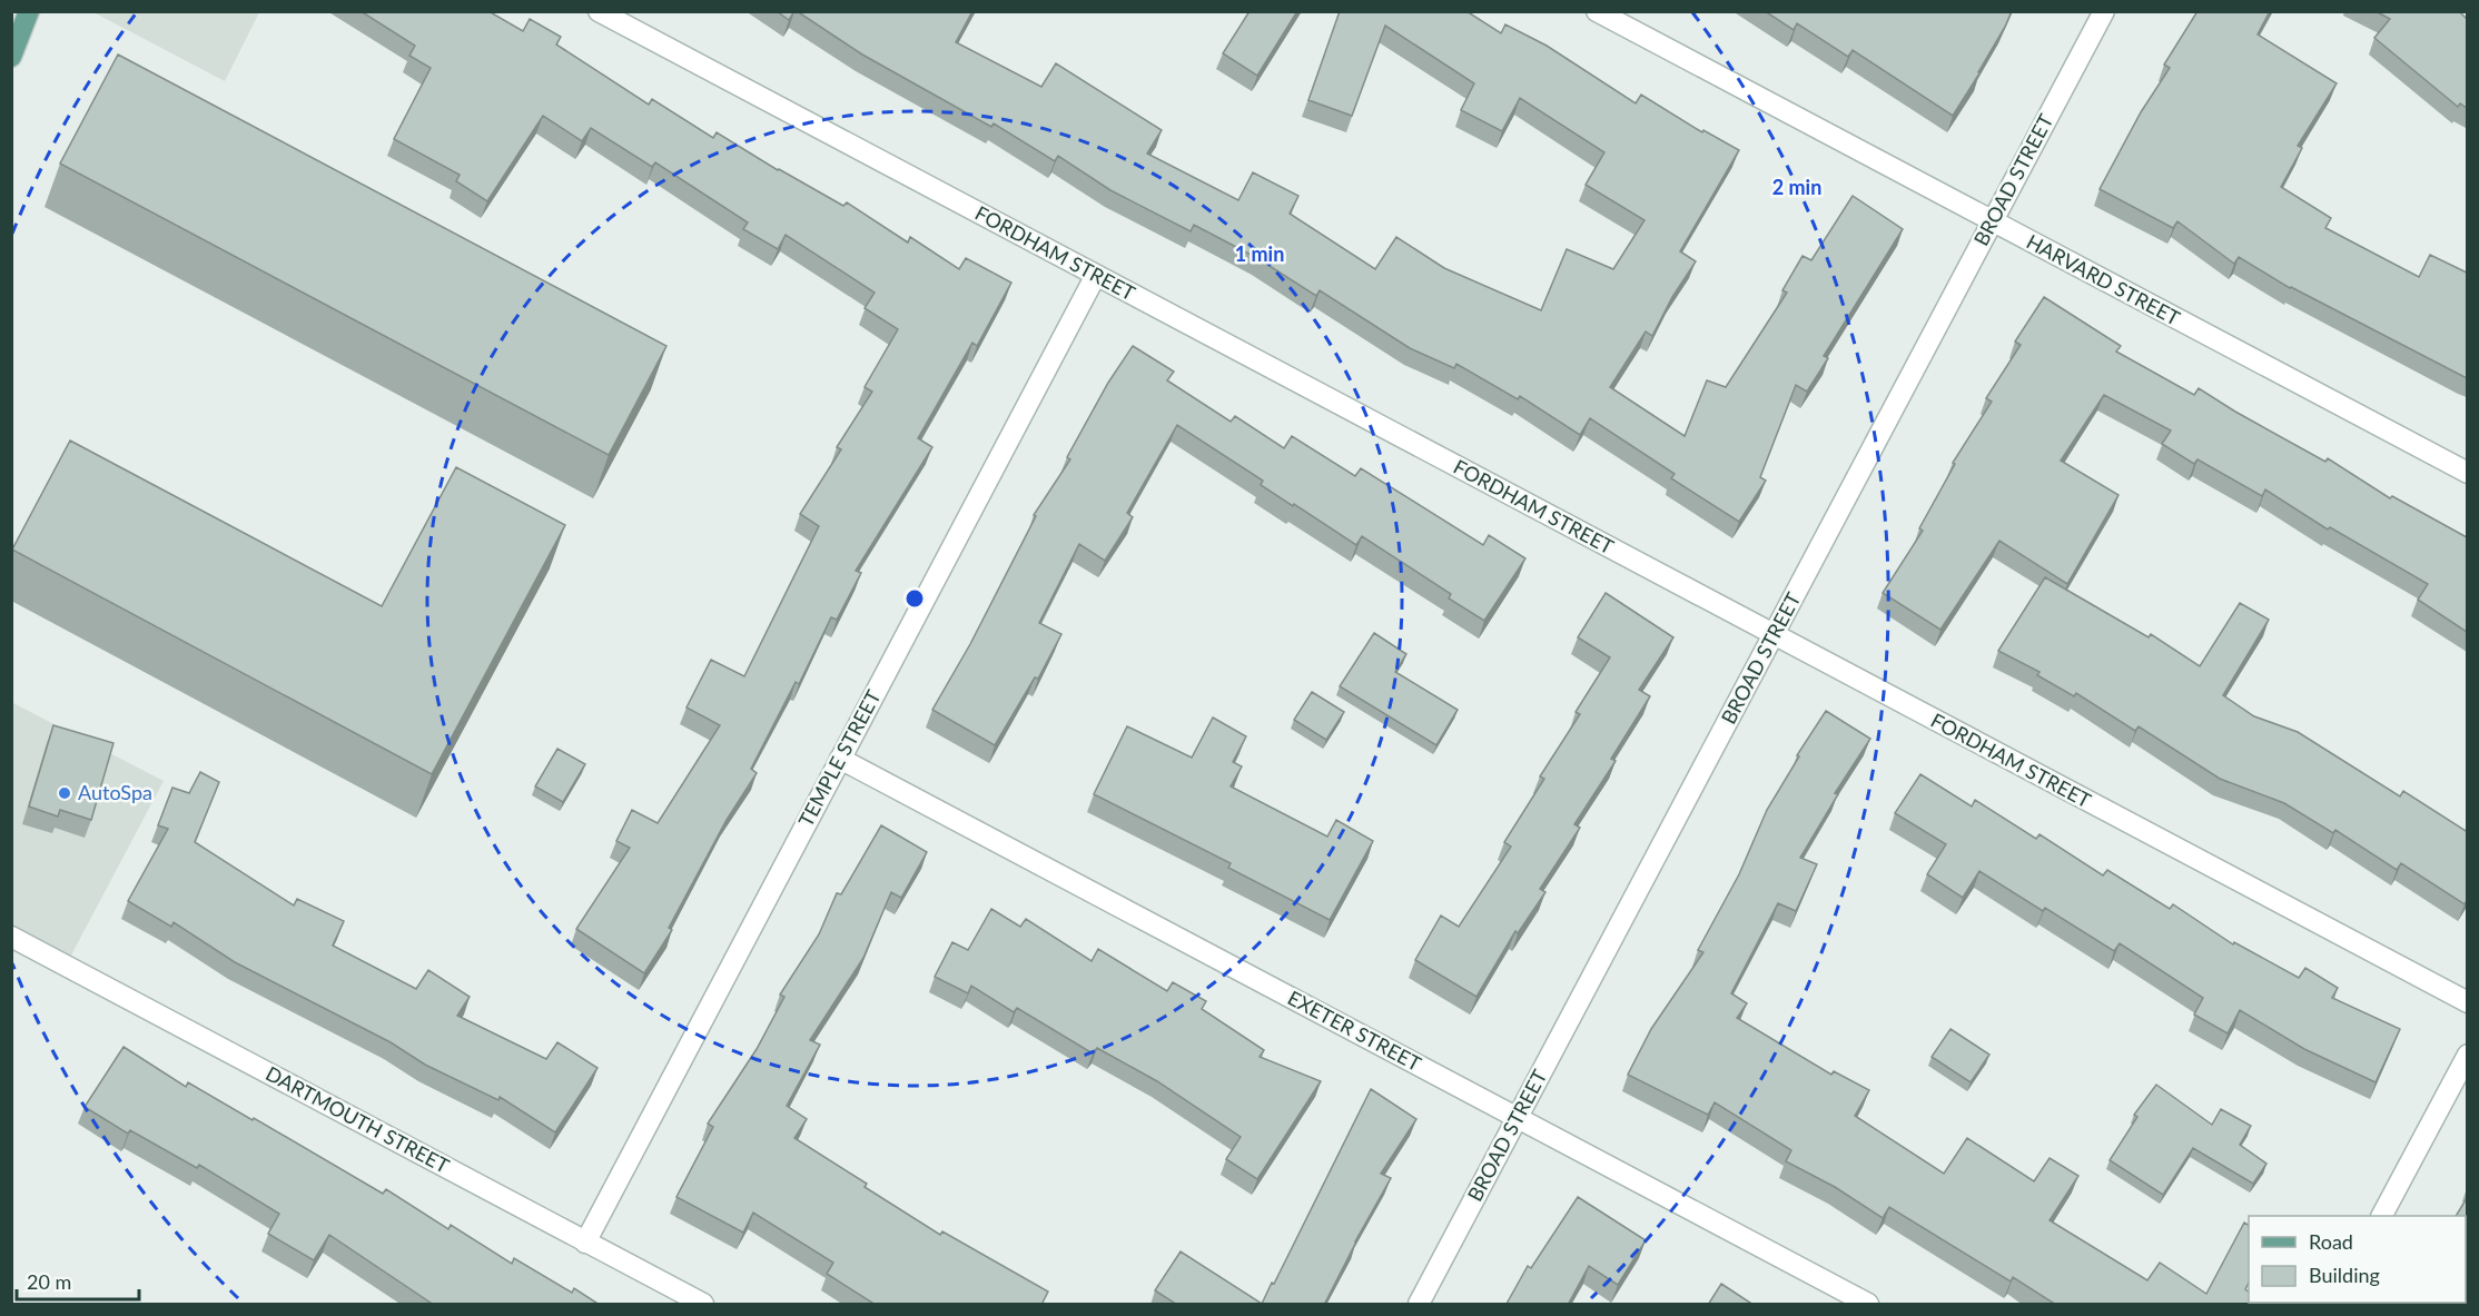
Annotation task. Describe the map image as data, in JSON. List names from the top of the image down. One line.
{"streets":{"street":["BROAD STREET","FORDHAM STREET","HARVARD STREET","TEMPLE STREET","EXETER STREET","DARTMOUTH STREET"]},"crossings":[["BROAD STREET","FORDHAM STREET"],["BROAD STREET","HARVARD STREET"],["BROAD STREET","EXETER STREET"],["FORDHAM STREET","TEMPLE STREET"],["TEMPLE STREET","EXETER STREET"],["TEMPLE STREET","DARTMOUTH STREET"]],"places":["AutoSpa"],"legend":["Road","Building"],"scale_bar":"20 m","rings":["2 min","1 min"]}
